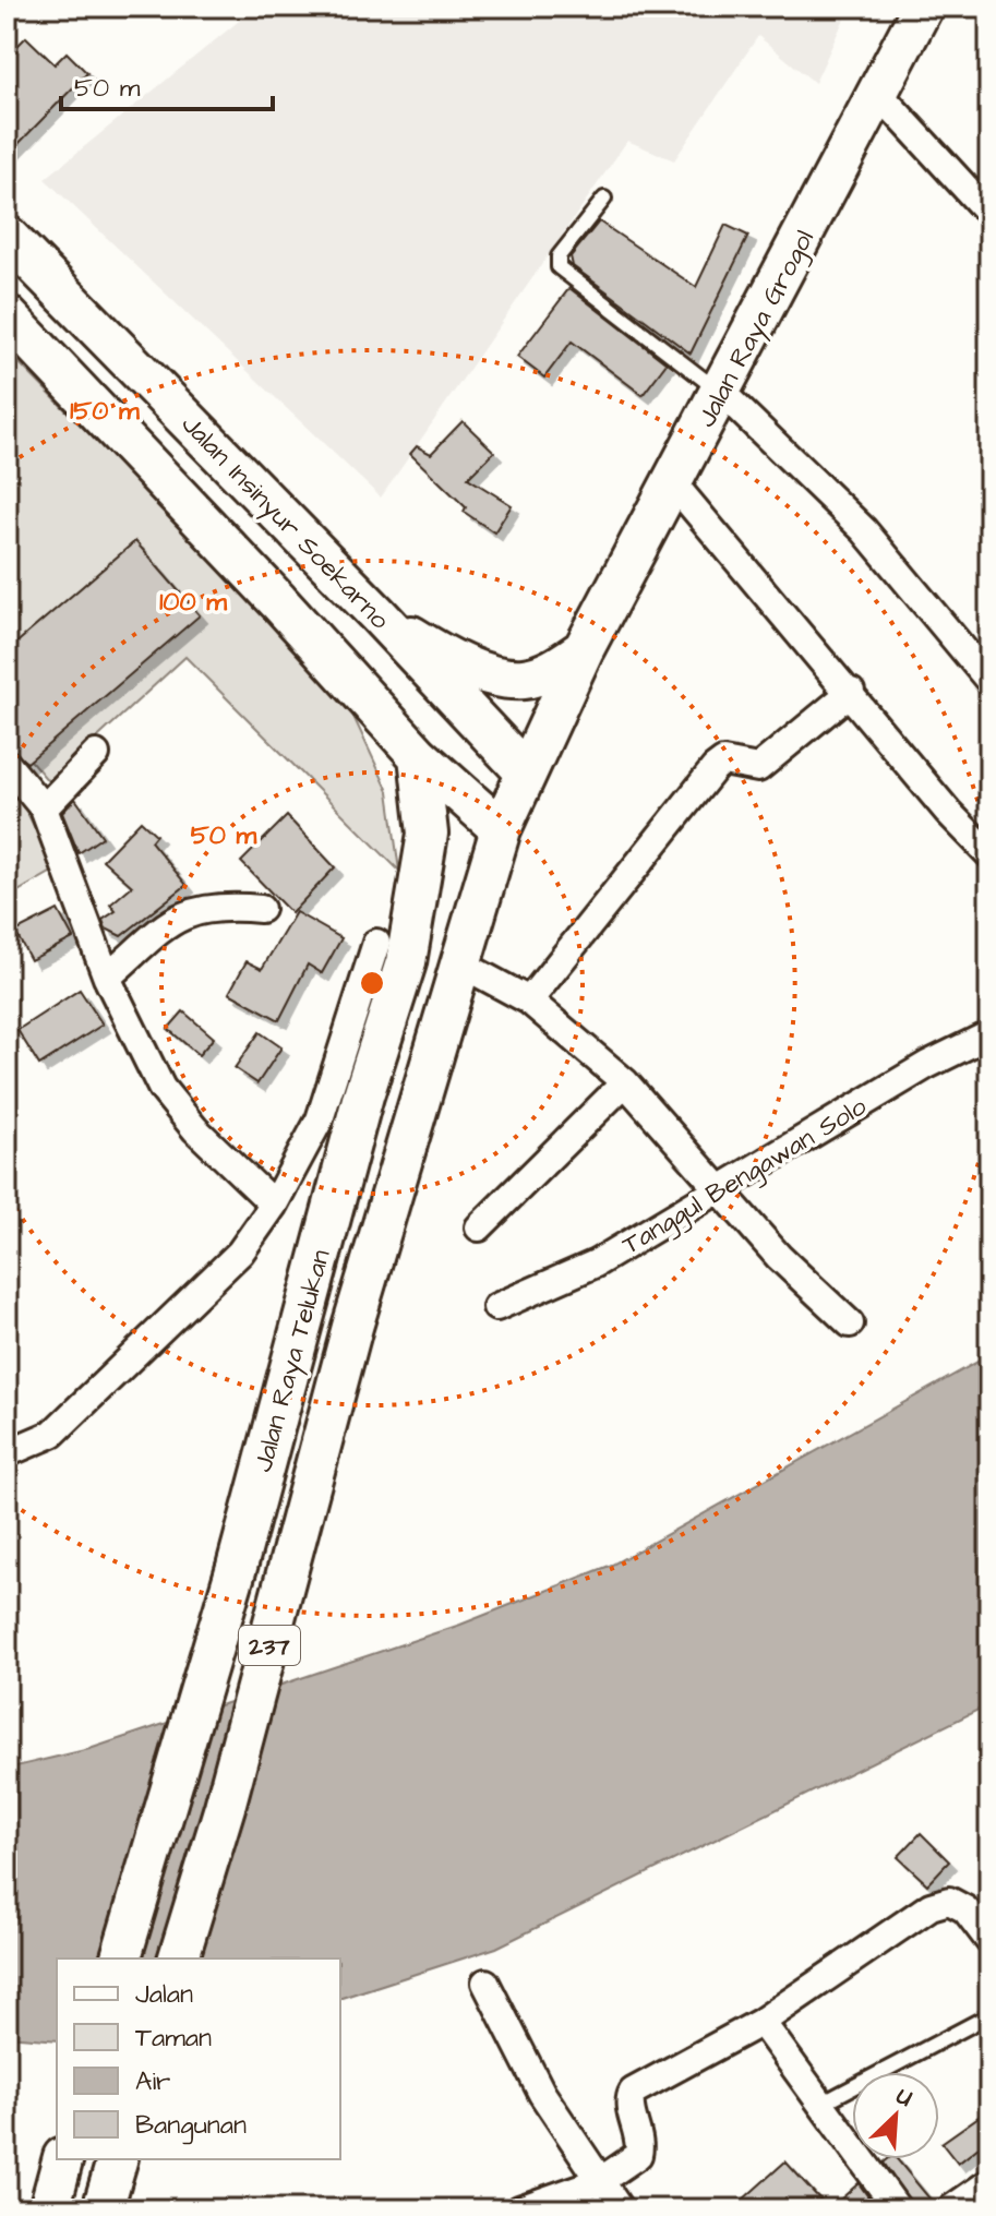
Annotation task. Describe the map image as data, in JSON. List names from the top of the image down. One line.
{"streets":{"main road":["Jalan Raya Grogol","Jalan Insinyur Soekarno","Jalan Raya Telukan","237"],"street":["Tanggul Bengawan Solo"]},"crossings":[["Jalan Raya Grogol","Jalan Insinyur Soekarno"],["Jalan Raya Grogol","Jalan Raya Telukan"],["Jalan Insinyur Soekarno","Jalan Raya Telukan"]],"legend":["Jalan","Taman","Air","Bangunan"],"scale_bar":"50 m","north":"top right","rings":["150 m","100 m","50 m"]}
